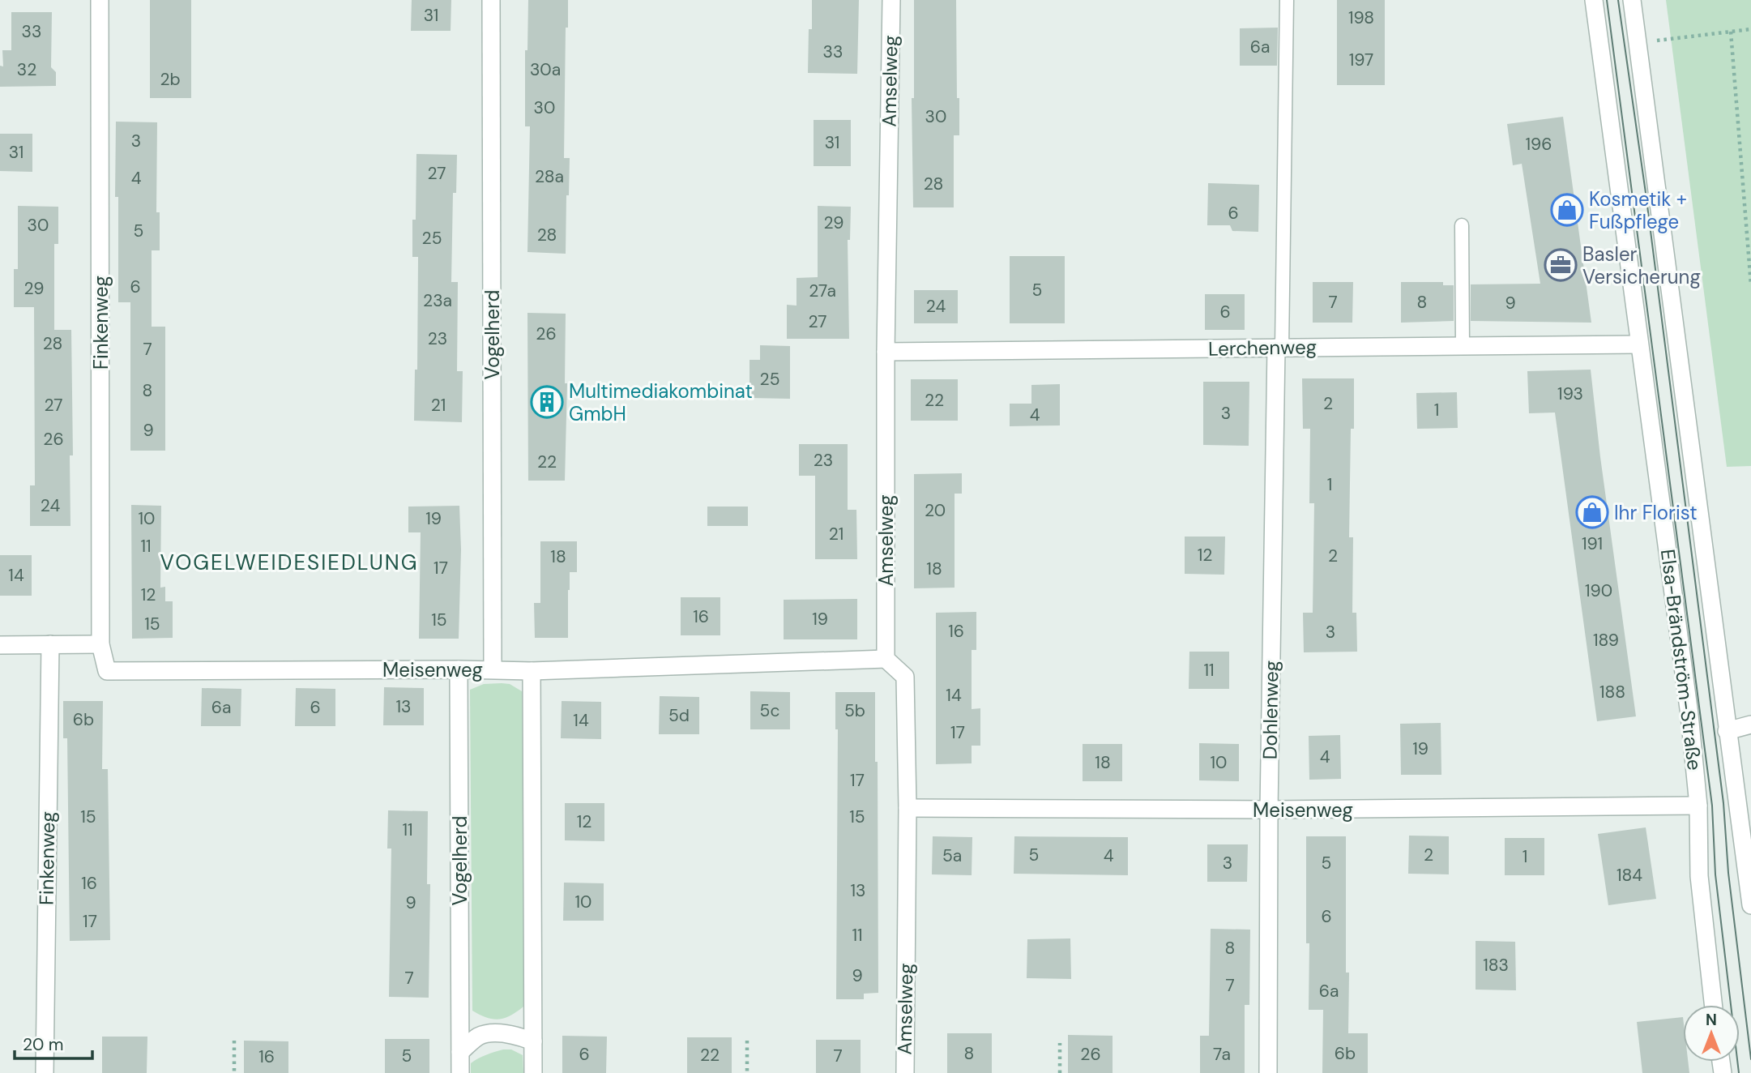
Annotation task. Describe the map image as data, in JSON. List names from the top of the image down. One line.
{"streets":{"street":["Amselweg","Finkenweg","Vogelherd","Lerchenweg","Elsa-Brändström-Straße","Meisenweg","Dohlenweg"]},"crossings":[["Amselweg","Lerchenweg"],["Amselweg","Meisenweg"],["Finkenweg","Meisenweg"],["Vogelherd","Meisenweg"],["Lerchenweg","Elsa-Brändström-Straße"],["Lerchenweg","Dohlenweg"],["Elsa-Brändström-Straße","Meisenweg"],["Meisenweg","Dohlenweg"]],"districts":["VOGELWEIDESIEDLUNG"],"places":{"shop":["Kosmetik + Fußpflege","Ihr Florist"],"office":["Basler Versicherung"],"building":["Multimediakombinat GmbH"]},"house_numbers":["31","198","33","6a","33","197","32","30a","2b","30","30","3","31","196","31","27","28a","4","28","6","29","30","5","28","25","6","29","5","27a","23a","7","8","9","24","6","27","26","23","28","7","25","8","193","22","2","27","21","1","3","4","9","26","23","22","1","24","20","10","19","21","191","11","12","2","18","17","18","14","190","12","16","19","15","15","16","3","189","11","188","14","13","6a","6","5c","5b","5d","6b","14","17","19","4","18","10","17","15","15","12","11","5","2","5a","4","1","3","5","184","16","13","10","9","6","17","11","8","183","9","7","7","6a","8","6b","6","26","7a","22","5","7","16"],"scale_bar":"20 m","north":"top"}
